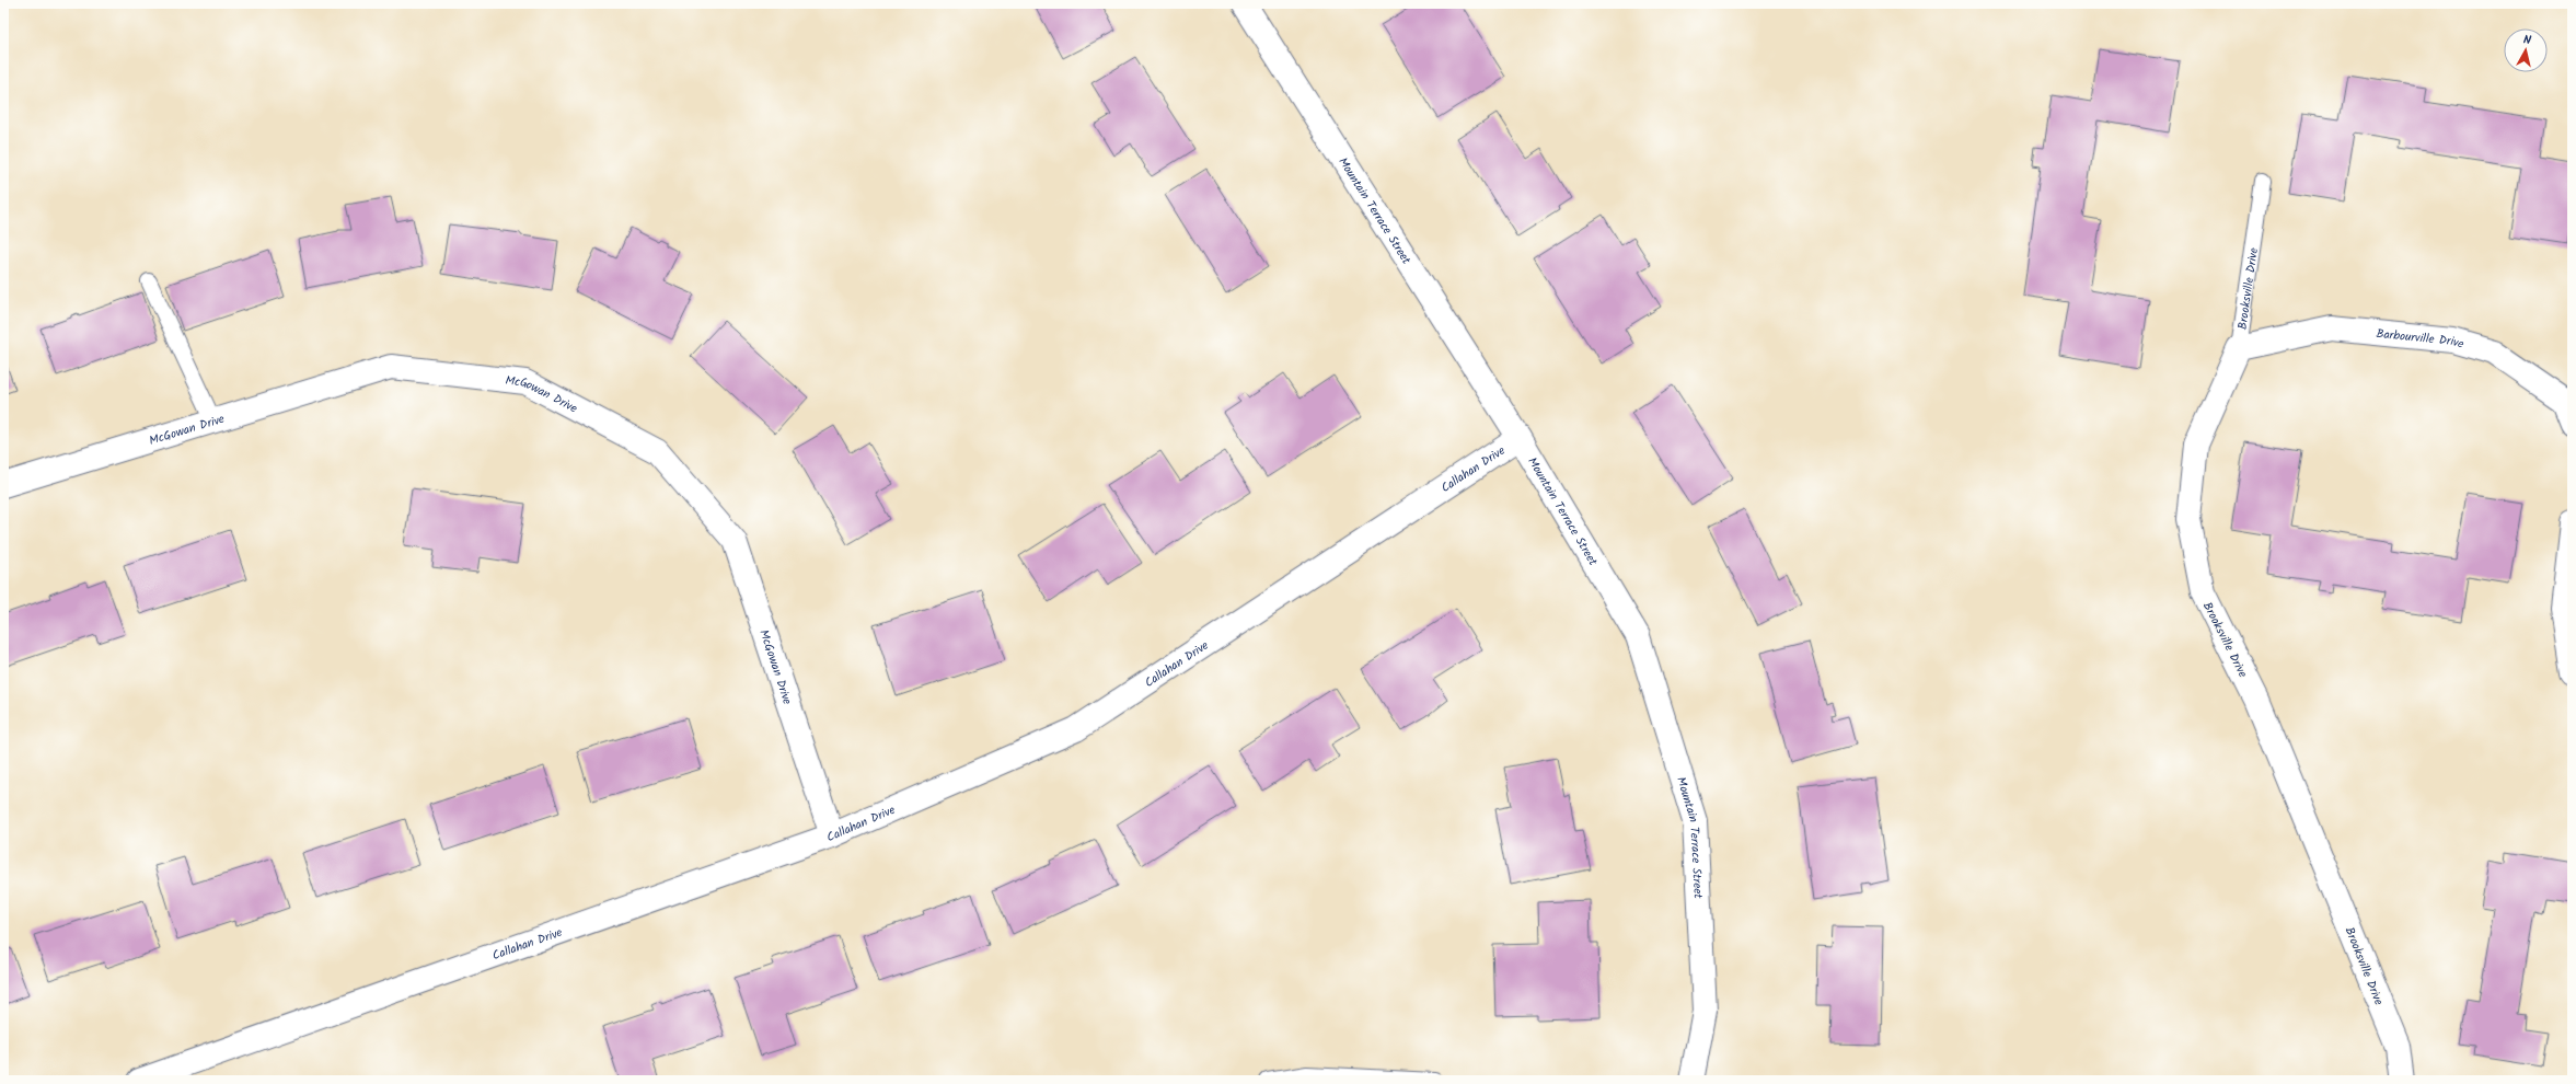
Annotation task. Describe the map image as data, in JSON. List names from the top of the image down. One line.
{"streets":{"street":["Mountain Terrace Street","Brooksville Drive","Barbourville Drive","McGowan Drive","Callahan Drive"]},"crossings":[["Mountain Terrace Street","Callahan Drive"],["Brooksville Drive","Barbourville Drive"],["McGowan Drive","Callahan Drive"]],"north":"top"}
